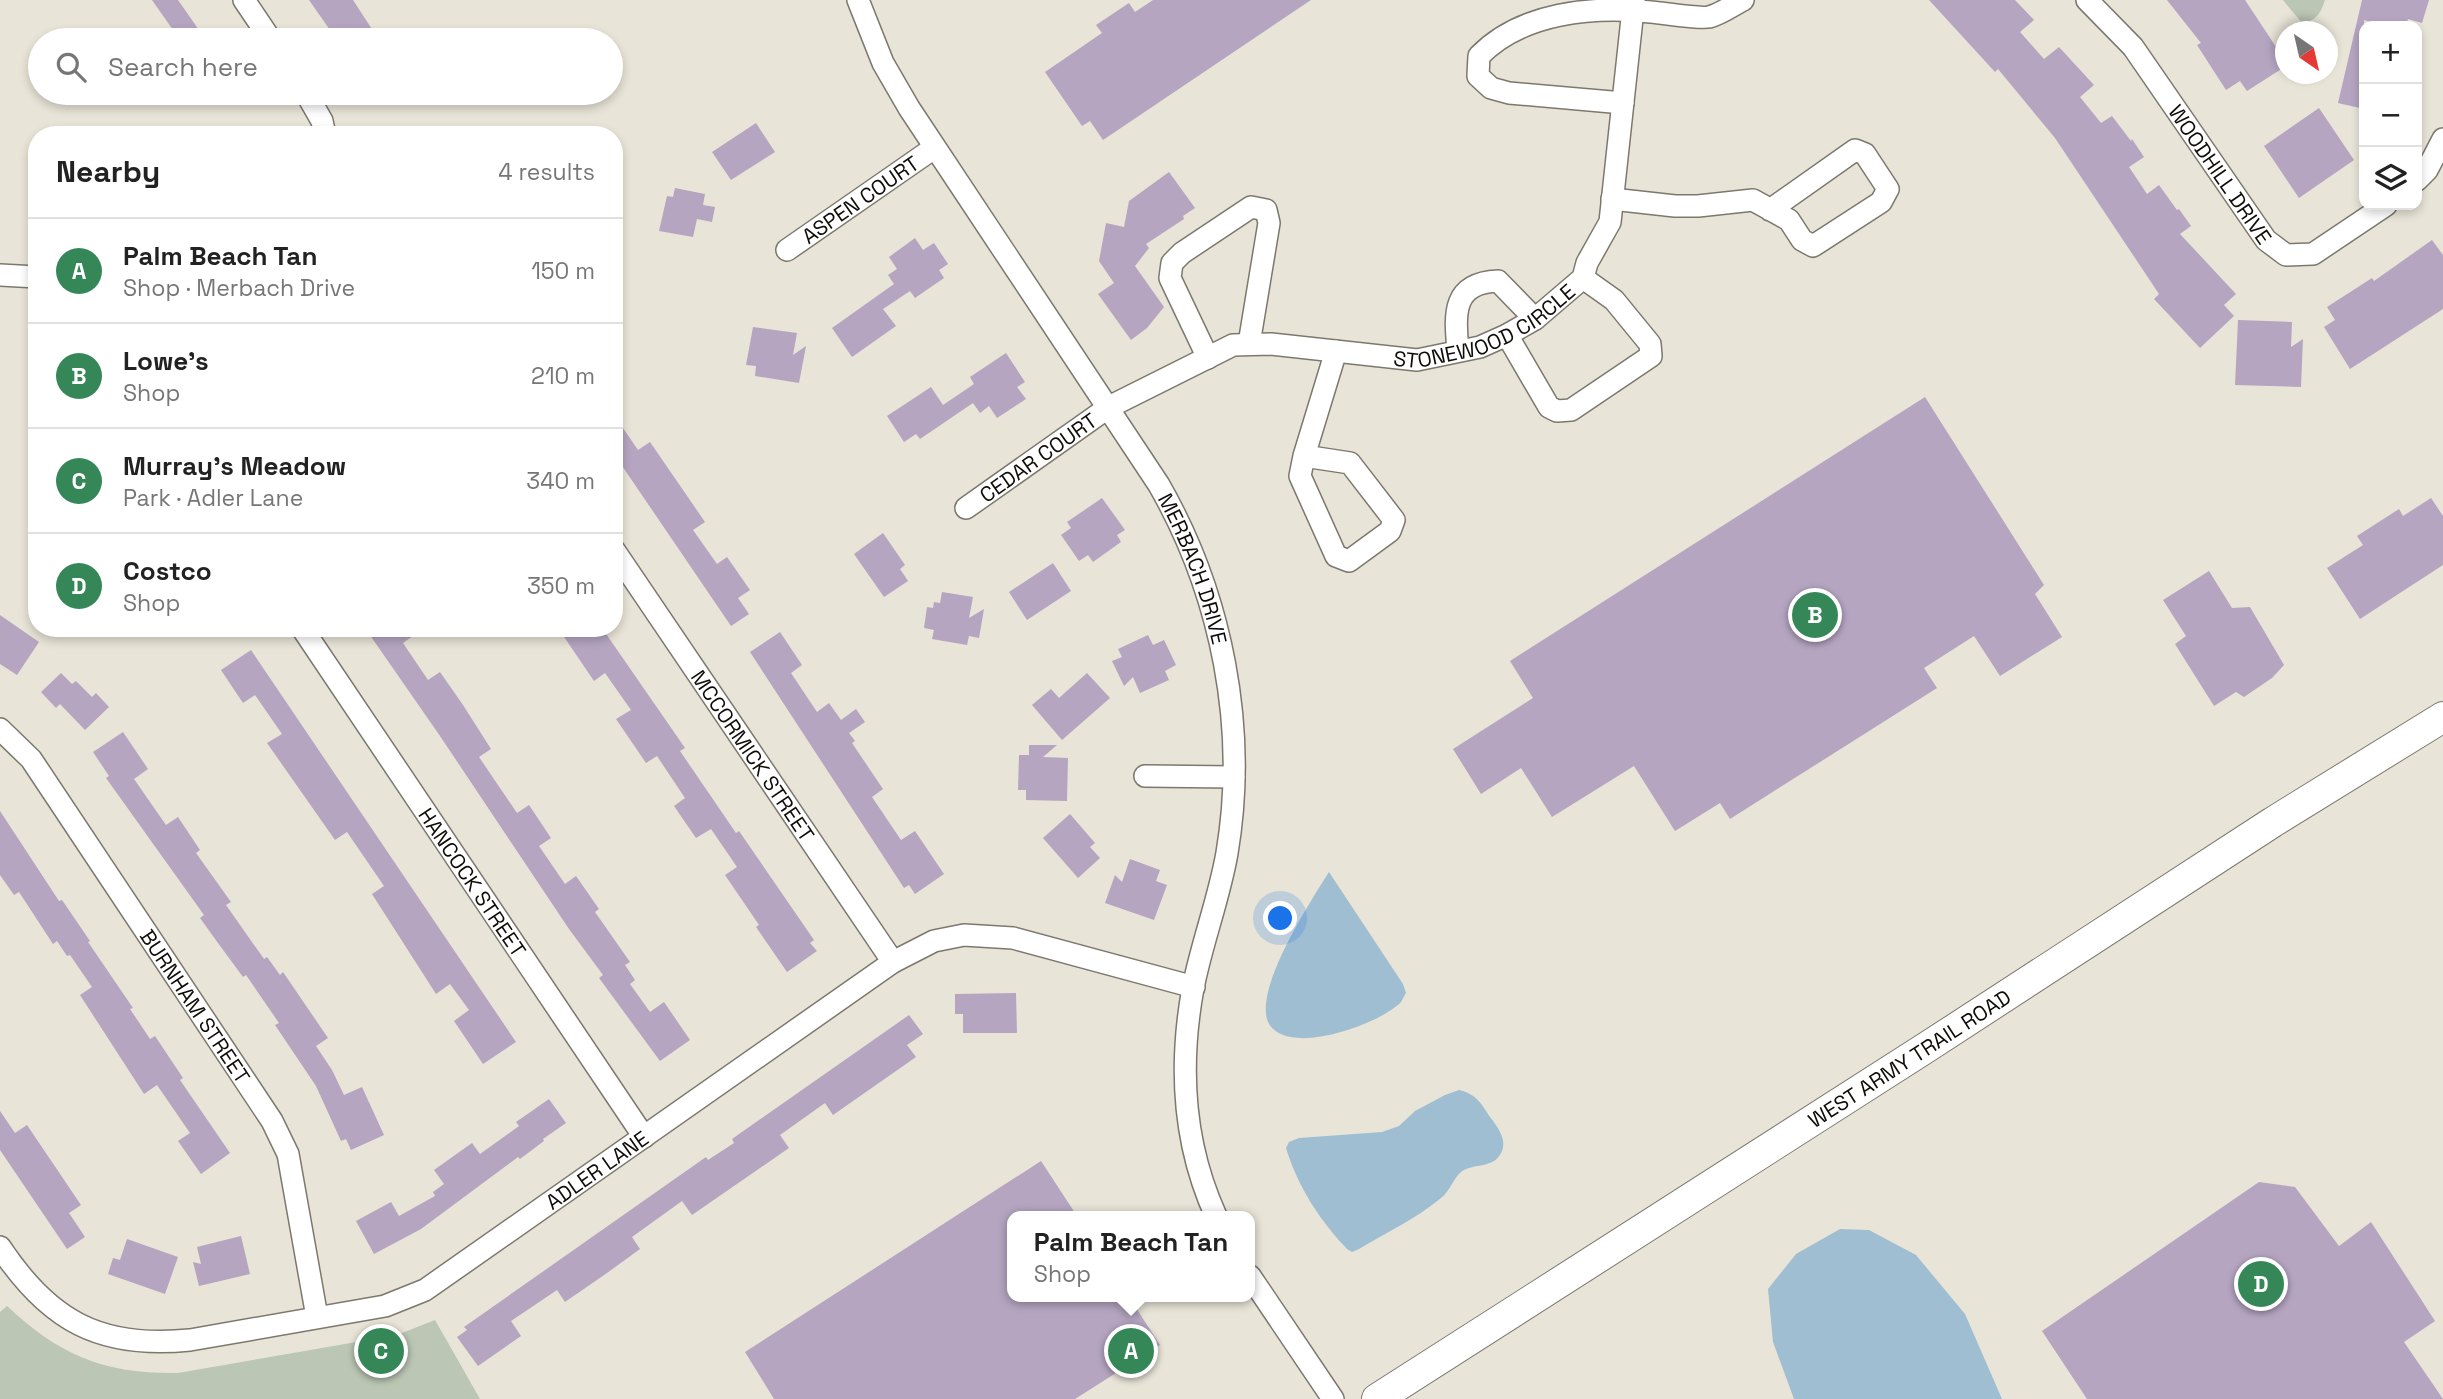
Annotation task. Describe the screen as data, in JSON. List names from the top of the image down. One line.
{"streets":{"main road":["WEST ARMY TRAIL ROAD"],"street":["WOODHILL DRIVE","ASPEN COURT","STONEWOOD CIRCLE","CEDAR COURT","MERBACH DRIVE","MCCORMICK STREET","HANCOCK STREET","BURNHAM STREET","ADLER LANE"]},"crossings":[["ASPEN COURT","MERBACH DRIVE"],["STONEWOOD CIRCLE","CEDAR COURT"],["STONEWOOD CIRCLE","MERBACH DRIVE"],["CEDAR COURT","MERBACH DRIVE"],["MERBACH DRIVE","ADLER LANE"],["MCCORMICK STREET","ADLER LANE"],["HANCOCK STREET","ADLER LANE"],["BURNHAM STREET","ADLER LANE"]],"north":"bottom right","page":{"map_buttons":["+","−"],"search":"Search here","heading":["Nearby","4 results"],"list":[{"mark":"A","name":"Palm Beach Tan","note":"Shop · Merbach Drive","value":"150 m"},{"mark":"B","name":"Lowe's","note":"Shop","value":"210 m"},{"mark":"C","name":"Murray's Meadow","note":"Park · Adler Lane","value":"340 m"},{"mark":"D","name":"Costco","note":"Shop","value":"350 m"}],"pins":["B","D","A","C"],"popup":["Palm Beach Tan","Shop"]}}
